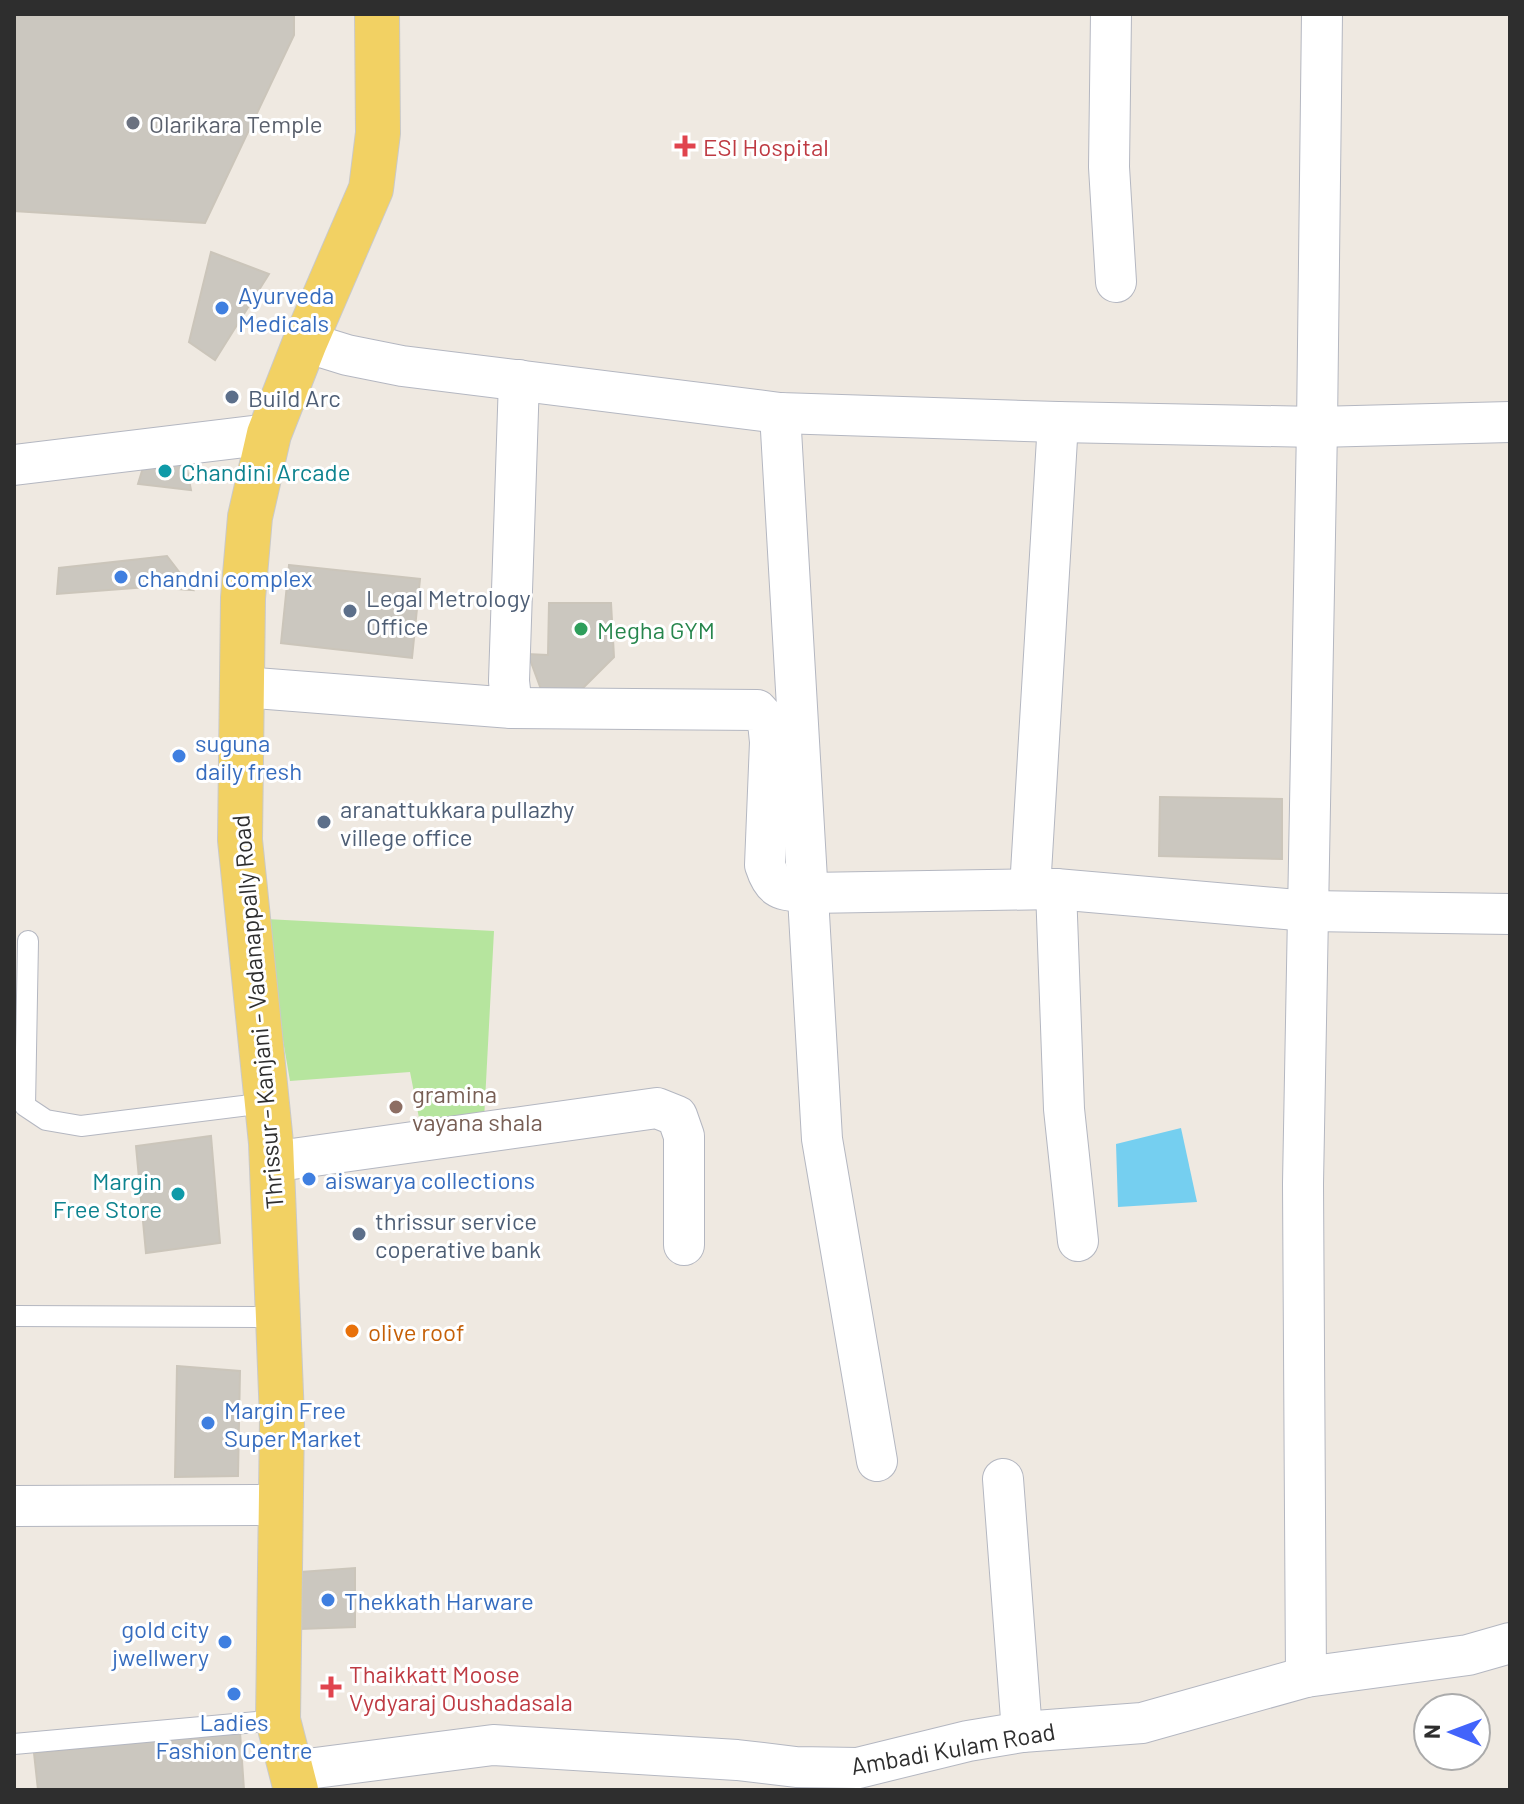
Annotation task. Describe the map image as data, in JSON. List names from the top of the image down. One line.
{"streets":{"main road":["Thrissur - Kanjani - Vadanappally Road"],"street":["Ambadi Kulam Road"]},"crossings":[["Thrissur - Kanjani - Vadanappally Road","Ambadi Kulam Road"]],"places":{"other":["Olarikara Temple","Ayurveda Medicals","Build Arc","Chandini Arcade","chandni complex","Legal Metrology Office","Megha GYM","suguna daily fresh","aranattukkara pullazhy villege office","gramina vayana shala","aiswarya collections","Margin Free Store","thrissur service coperative bank","olive roof","Margin Free Super Market","Thekkath Harware","gold city jwellwery","Ladies Fashion Centre"],"health":["ESI Hospital","Thaikkatt Moose Vydyaraj Oushadasala"]},"north":"left"}
